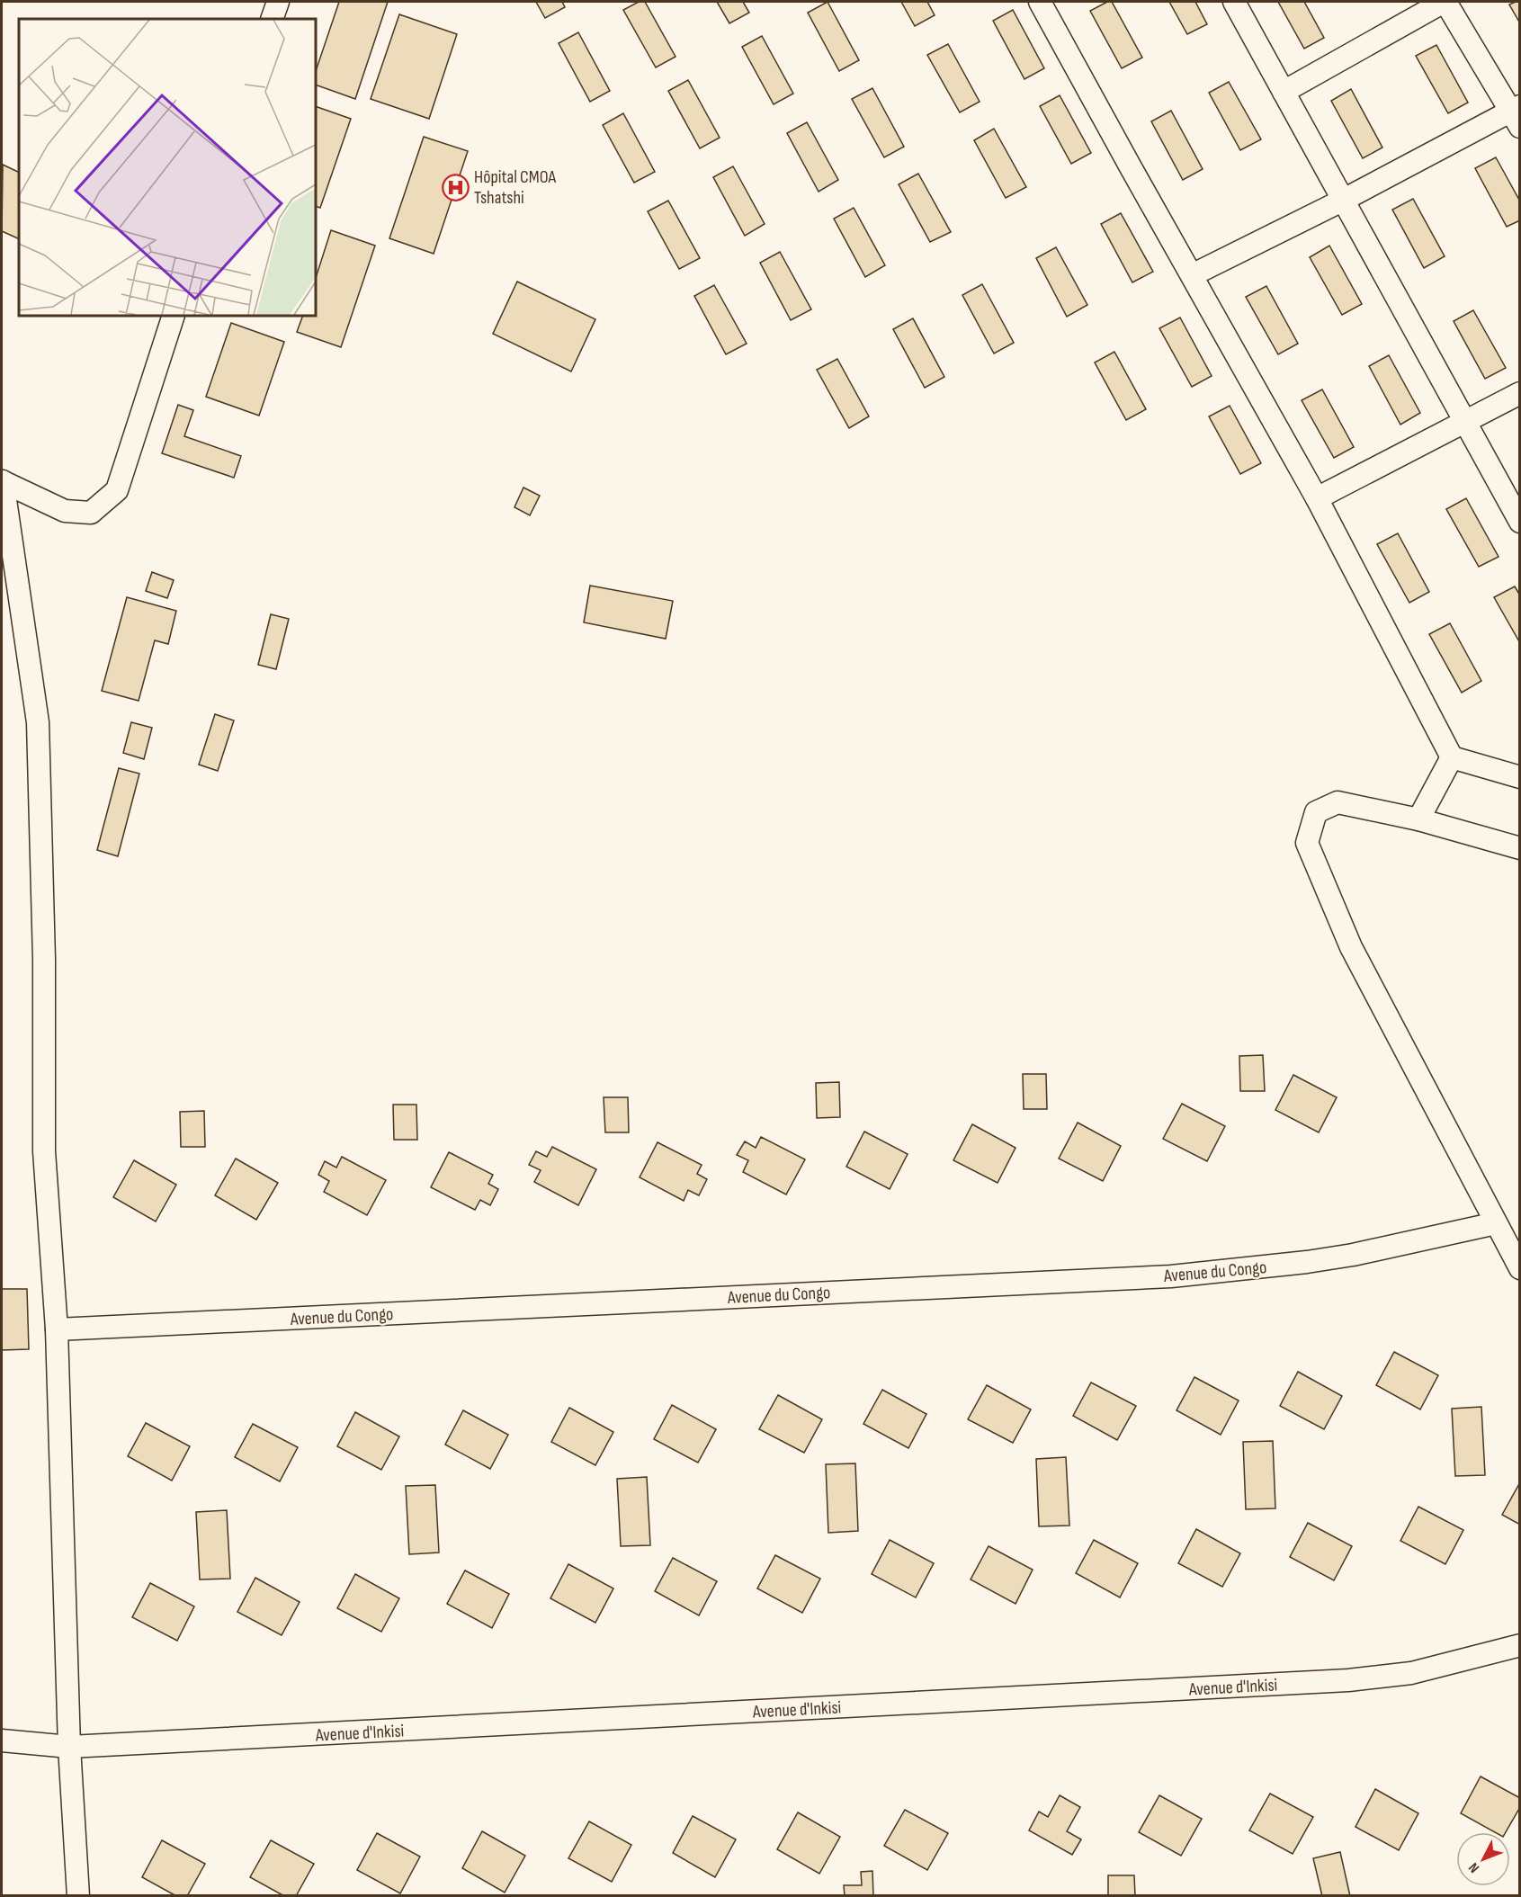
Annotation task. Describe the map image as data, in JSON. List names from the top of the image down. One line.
{"streets":{"street":["Avenue du Congo","Avenue d'Inkisi"]},"places":{"hospital":["Hôpital CMOA Tshatshi"]},"north":"bottom left"}
